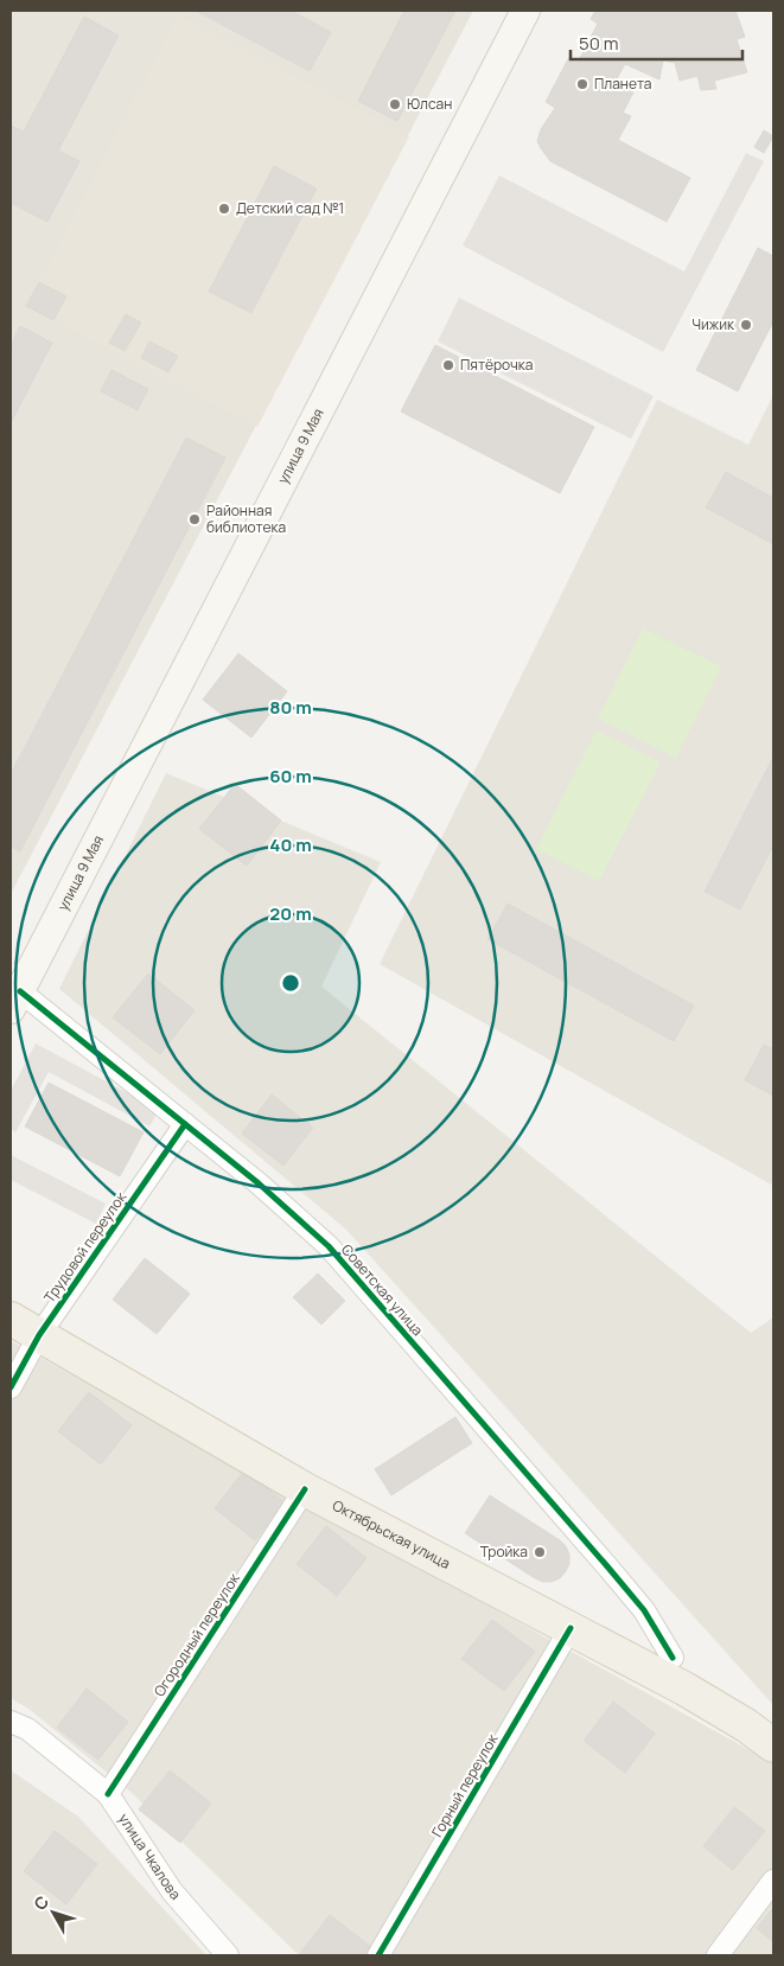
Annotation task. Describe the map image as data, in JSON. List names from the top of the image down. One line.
{"streets":{"main road":["улица 9 Мая","Октябрьская улица"],"street":["Трудовой переулок","Советская улица","Огородный переулок","Горный переулок","улица Чкалова"]},"crossings":[["улица 9 Мая","Советская улица"],["Трудовой переулок","Советская улица"],["Трудовой переулок","Октябрьская улица"],["Октябрьская улица","Огородный переулок"],["Октябрьская улица","Горный переулок"],["Огородный переулок","улица Чкалова"]],"places":["Планета","Юлсан","Детский сад №1","Чижик","Пятёрочка","Районная библиотека","Тройка"],"scale_bar":"50 m","north":"top left","rings":["80 m","60 m","40 m","20 m"]}
